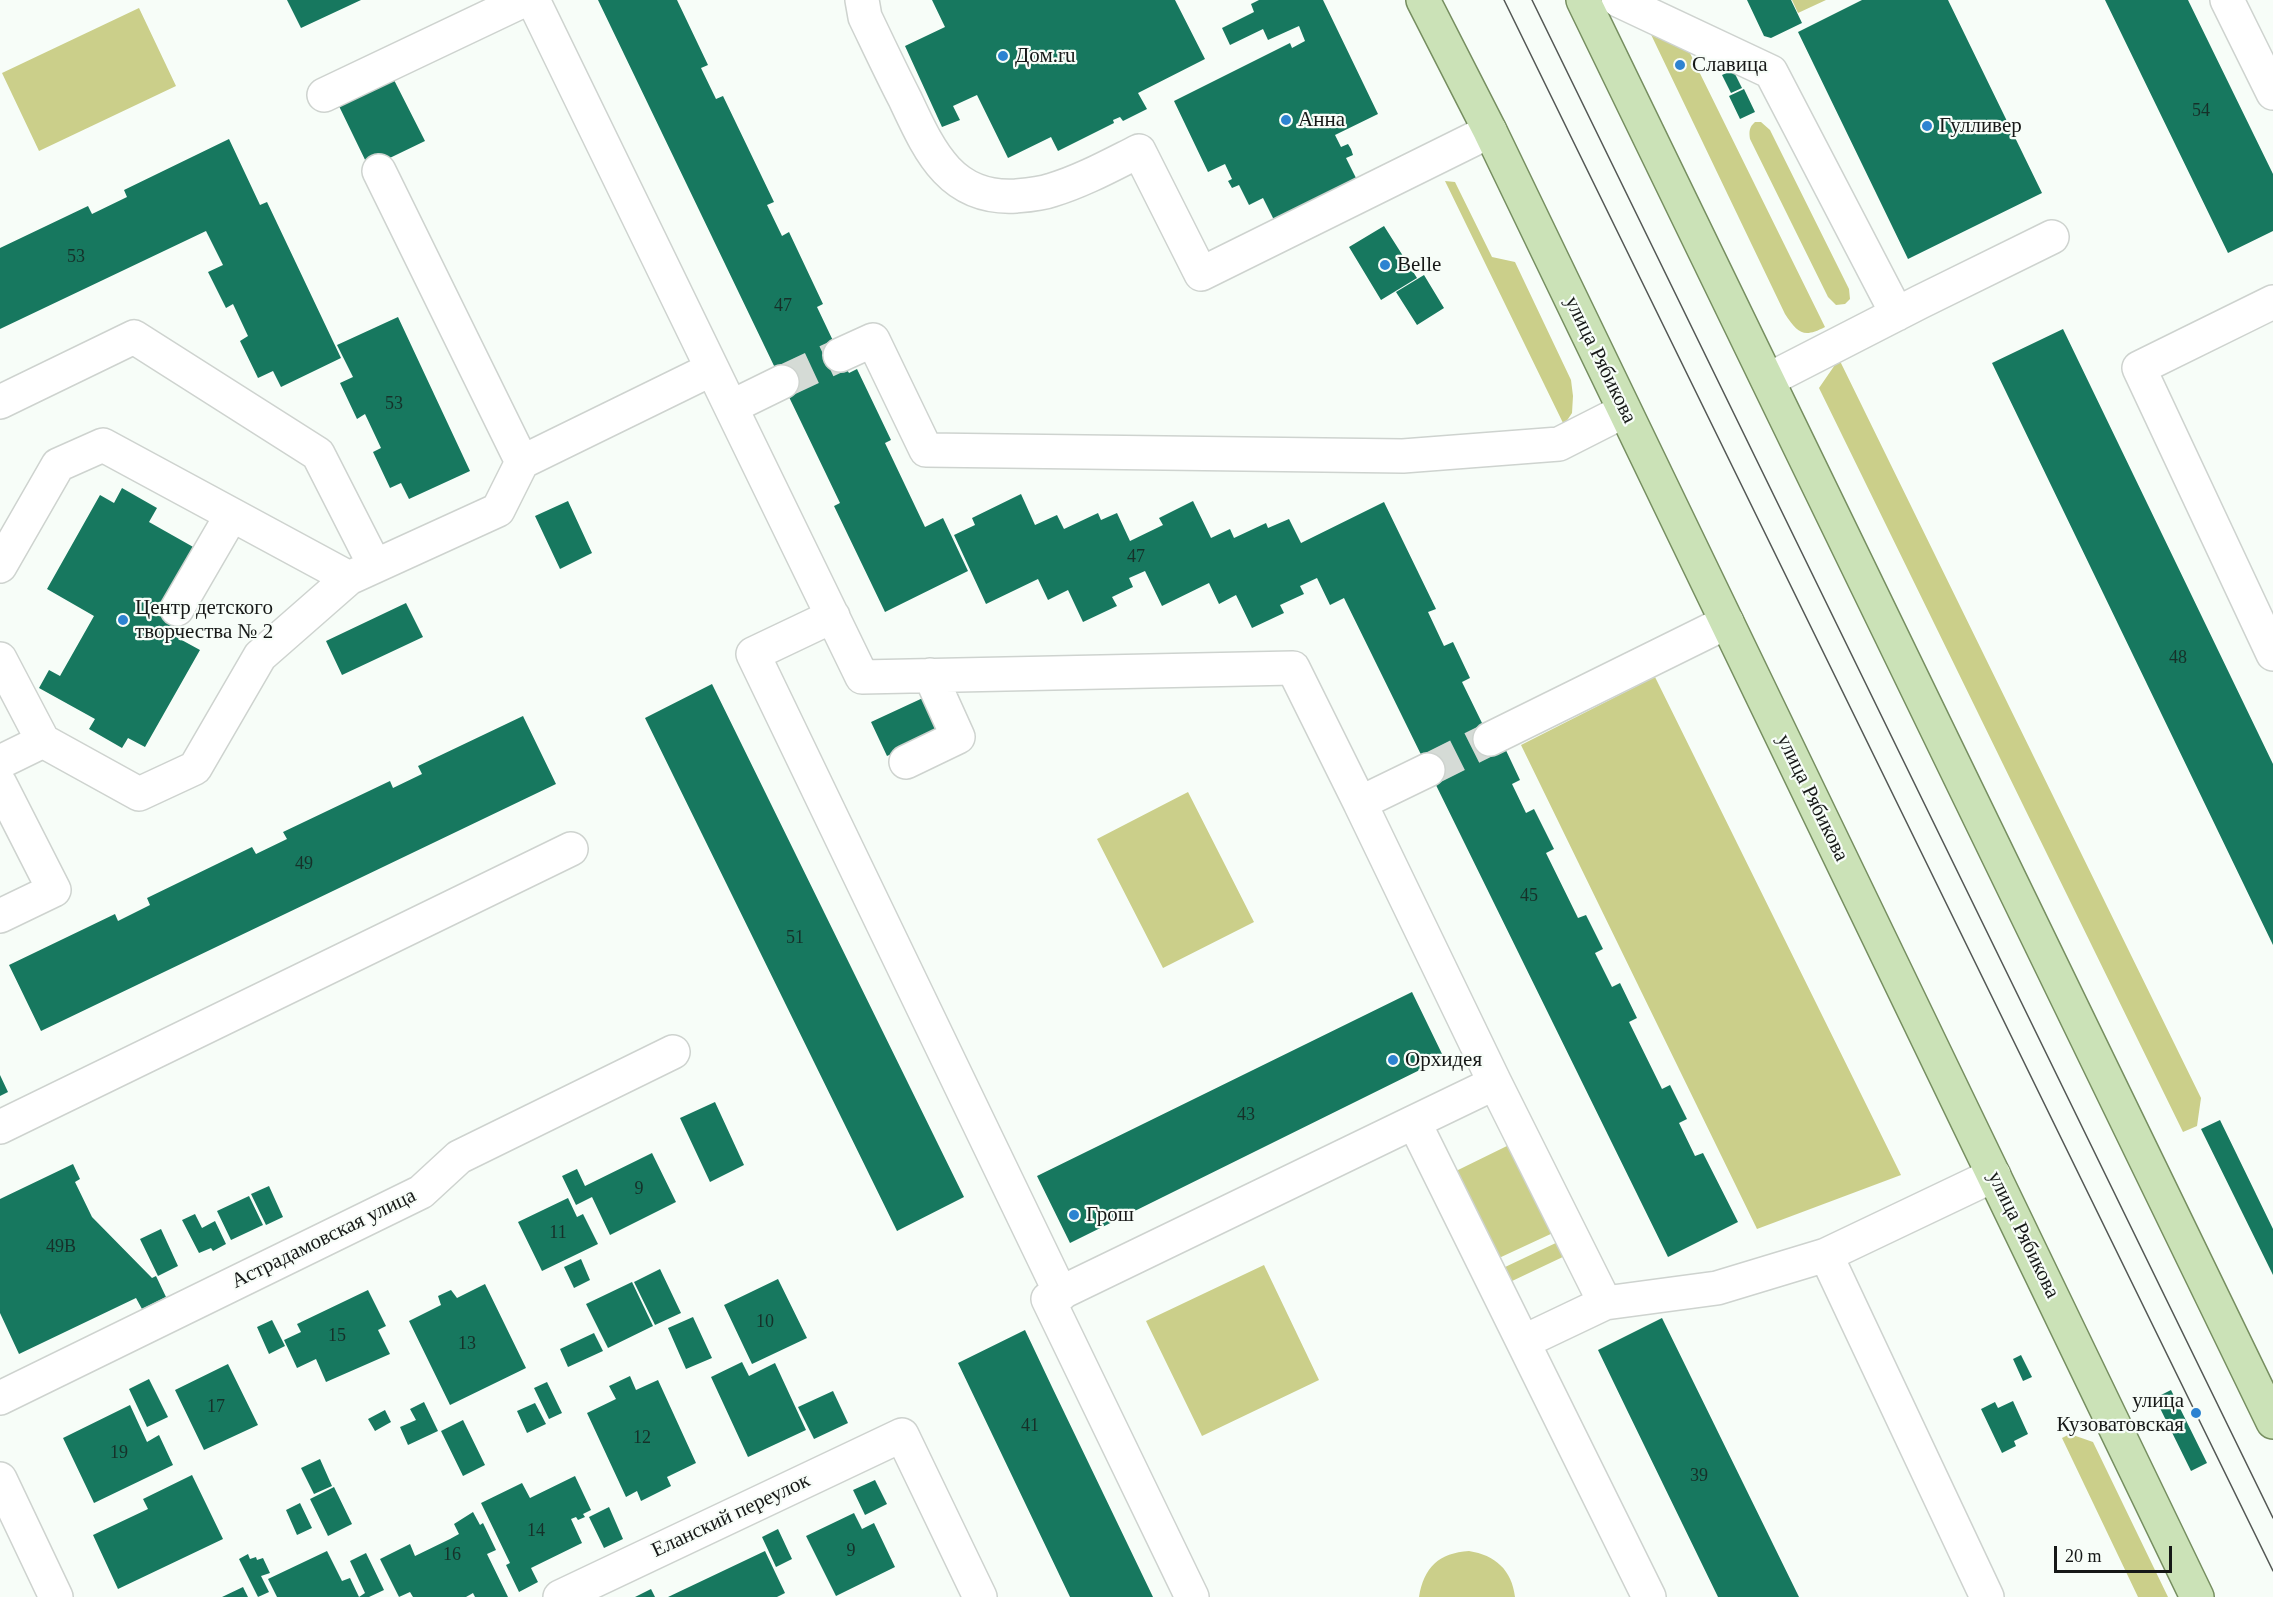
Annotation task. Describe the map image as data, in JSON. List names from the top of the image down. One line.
{"streets":{"main road":["улица Рябикова"],"street":["Астрадамовская улица","Еланский переулок"]},"places":["Дом.ru","Славица","Анна","Гулливер","Belle","Центр детского творчества № 2","Орхидея","Грош","улица Кузоватовская"],"house_numbers":["54","53","47","53","47","48","49","45","51","43","9","11","49В","10","15","13","17","41","12","19","39","14","9","16"],"scale_bar":"20 m"}
